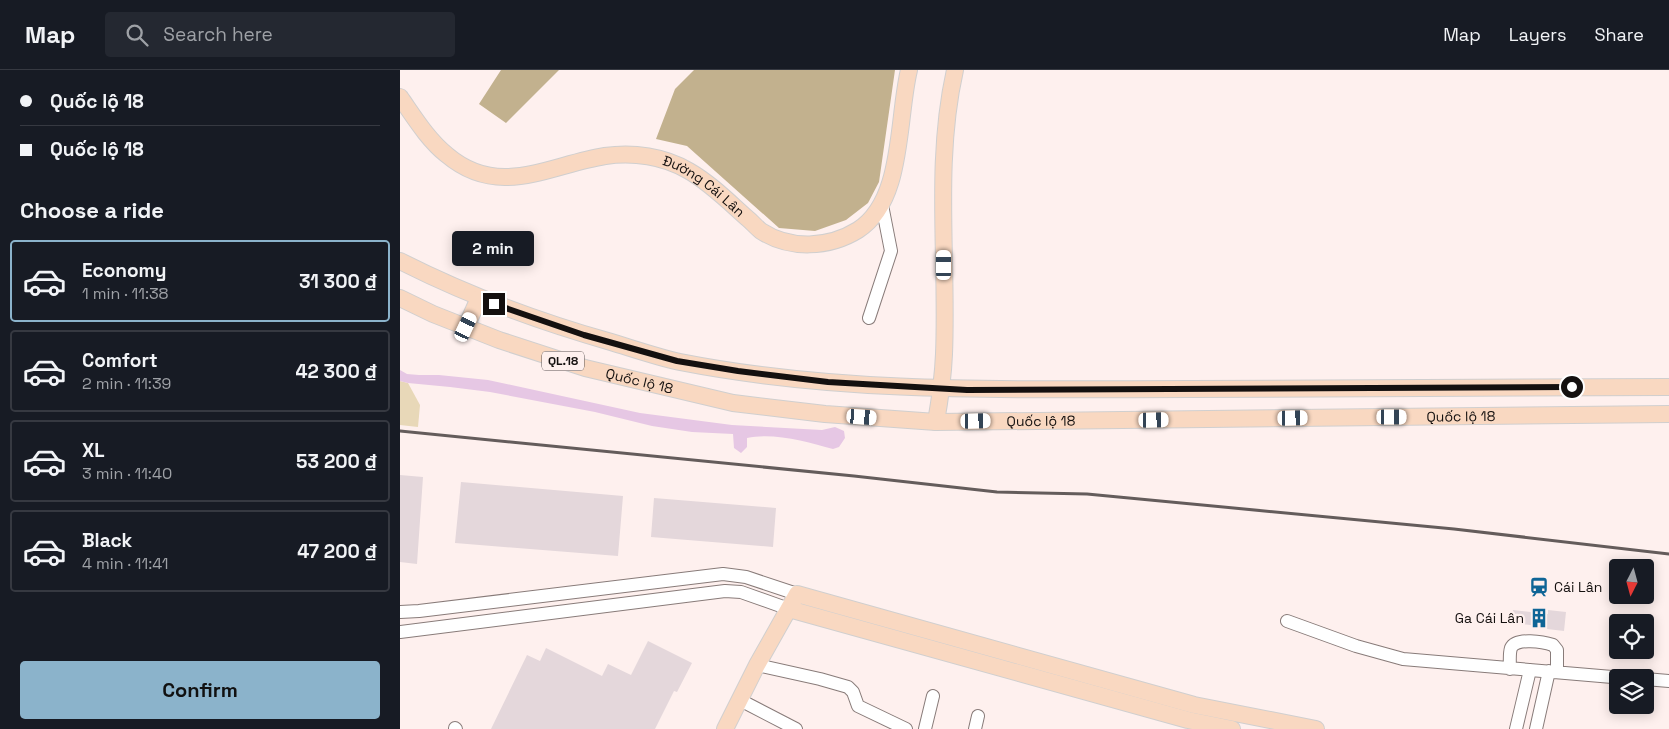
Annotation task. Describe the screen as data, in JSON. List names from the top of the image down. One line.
{"streets":{"main road":["Đường Cái Lân","QL.18","Quốc lộ 18"]},"places":{"station":["Cái Lân"],"building":["Ga Cái Lân"]},"north":"bottom","page":{"header":"Map","search":"Search here","nav":["Map","Layers","Share"],"banner":["Quốc lộ 18","Quốc lộ 18"],"heading":"Choose a ride","bubble":"2 min","list":[{"name":"Economy","note":"1 min · 11:38","value":"31 300 ₫"},{"name":"Comfort","note":"2 min · 11:39","value":"42 300 ₫"},{"name":"XL","note":"3 min · 11:40","value":"53 200 ₫"},{"name":"Black","note":"4 min · 11:41","value":"47 200 ₫"}],"buttons":"Confirm"}}
